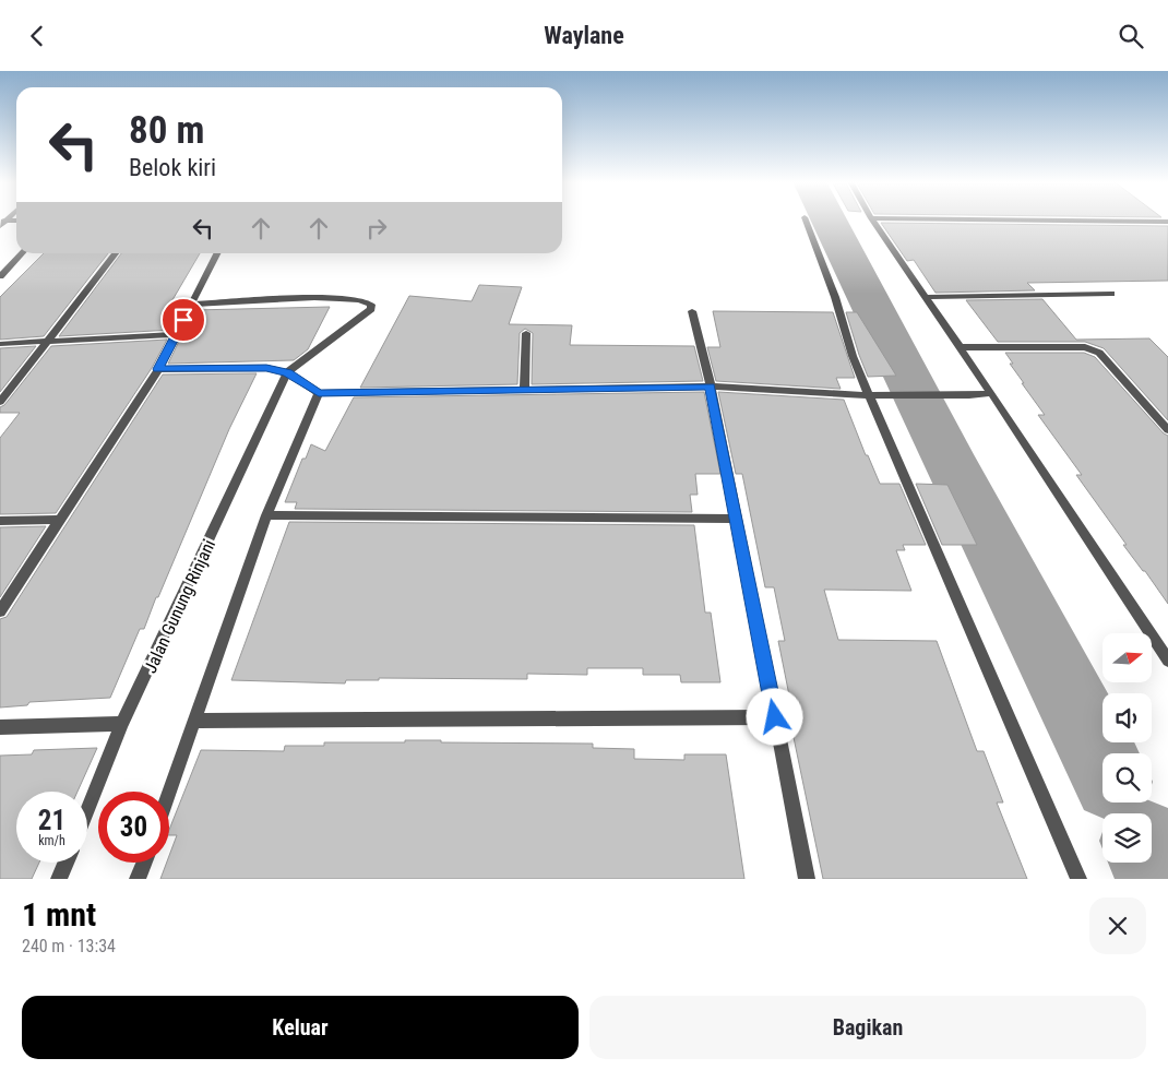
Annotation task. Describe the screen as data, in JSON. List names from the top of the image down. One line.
{"streets":{"street":["Jalan Gunung Rinjani"]},"north":"right","page":{"header":"Waylane","turn":["80 m","Belok kiri"],"speed":"21 km/h","limit":"30","heading":["1 mnt","240 m · 13:34"],"buttons":["Keluar","Bagikan"]}}
